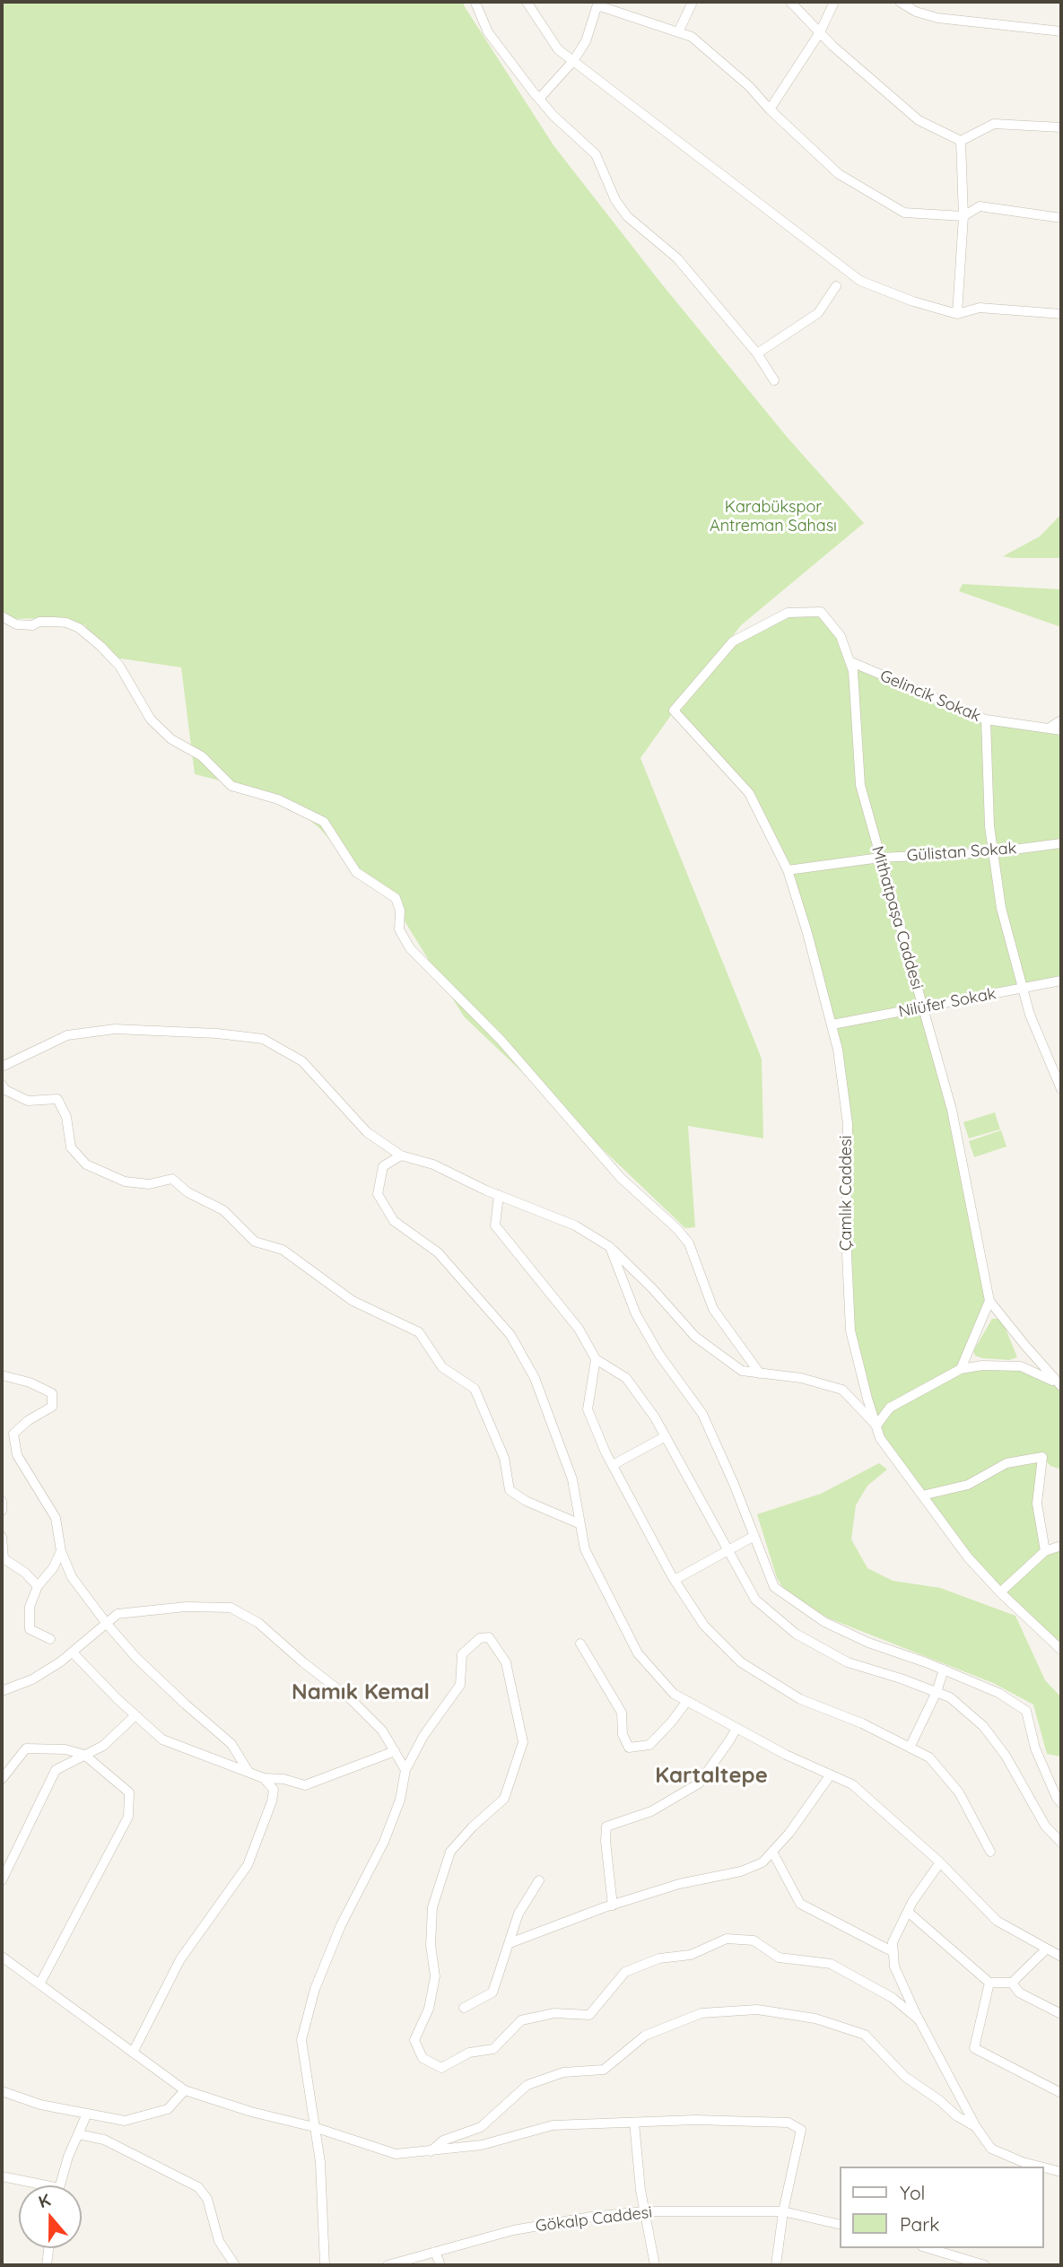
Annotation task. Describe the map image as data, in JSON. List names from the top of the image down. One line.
{"streets":{"street":["Gelincik Sokak","Gülistan Sokak","Mithatpaşa Caddesi","Nilüfer Sokak","Çamlık Caddesi","Gökalp Caddesi"]},"crossings":[["Gelincik Sokak","Mithatpaşa Caddesi"],["Gülistan Sokak","Mithatpaşa Caddesi"],["Gülistan Sokak","Çamlık Caddesi"],["Mithatpaşa Caddesi","Nilüfer Sokak"],["Mithatpaşa Caddesi","Çamlık Caddesi"],["Nilüfer Sokak","Çamlık Caddesi"]],"districts":["Namık Kemal","Kartaltepe"],"parks":["Karabükspor Antreman Sahası"],"legend":["Yol","Park"],"north":"top"}
